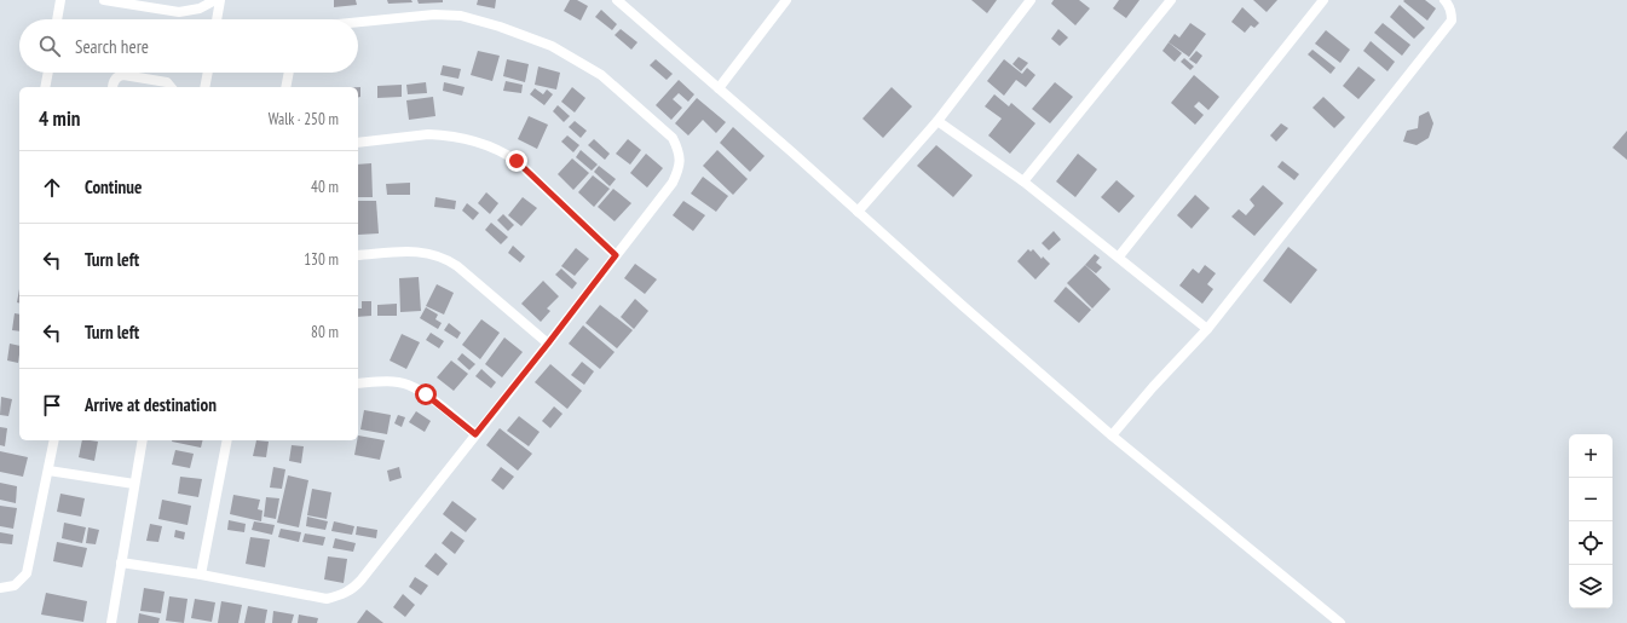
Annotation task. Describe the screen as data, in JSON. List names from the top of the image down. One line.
{"page":{"search":"Search here","heading":["4 min","Walk · 250 m"],"list":[["Continue","40 m"],["Turn left","130 m"],["Turn left","80 m"],"Arrive at destination"],"map_buttons":["+","−"]}}
